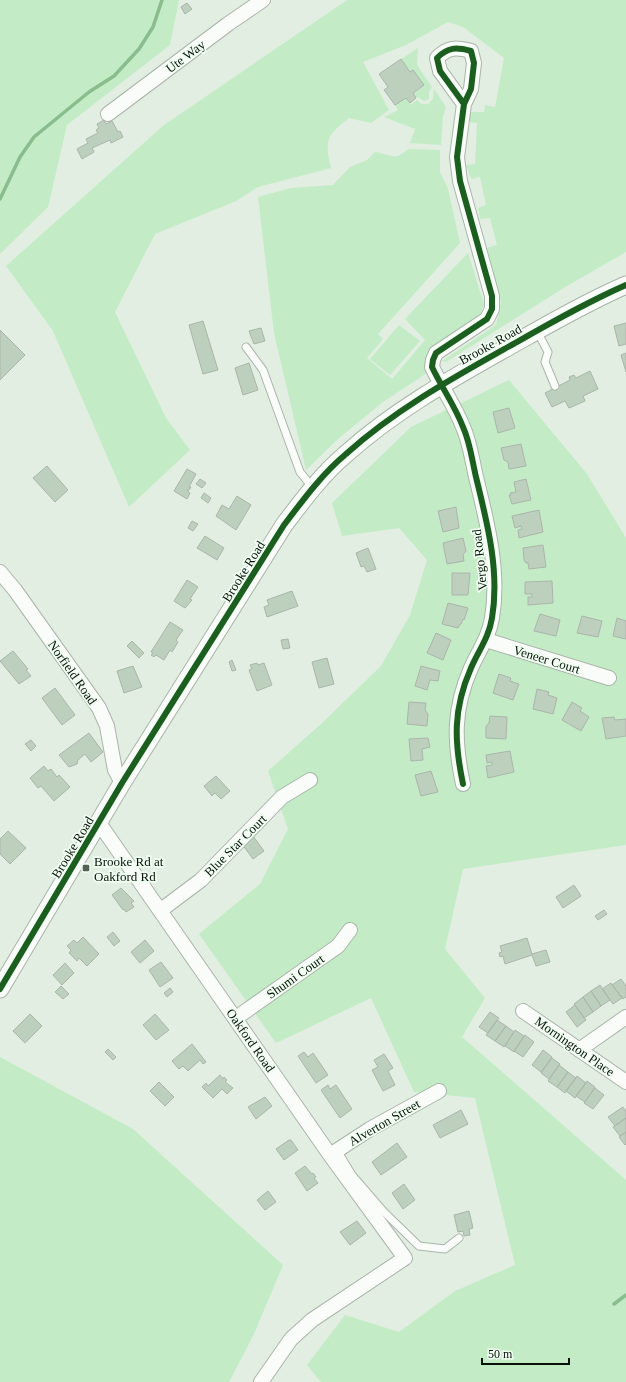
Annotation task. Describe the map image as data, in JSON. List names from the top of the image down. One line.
{"streets":{"street":["Ute Way","Brooke Road","Vergo Road","Veneer Court","Norfield Road","Blue Star Court","Shumi Court","Oakford Road","Mornington Place","Alverton Street"]},"crossings":[["Brooke Road","Vergo Road"],["Brooke Road","Norfield Road"],["Brooke Road","Oakford Road"],["Vergo Road","Veneer Court"],["Blue Star Court","Oakford Road"],["Shumi Court","Oakford Road"],["Oakford Road","Alverton Street"]],"places":{"transit":["Brooke Rd at Oakford Rd"]},"scale_bar":"50 m"}
